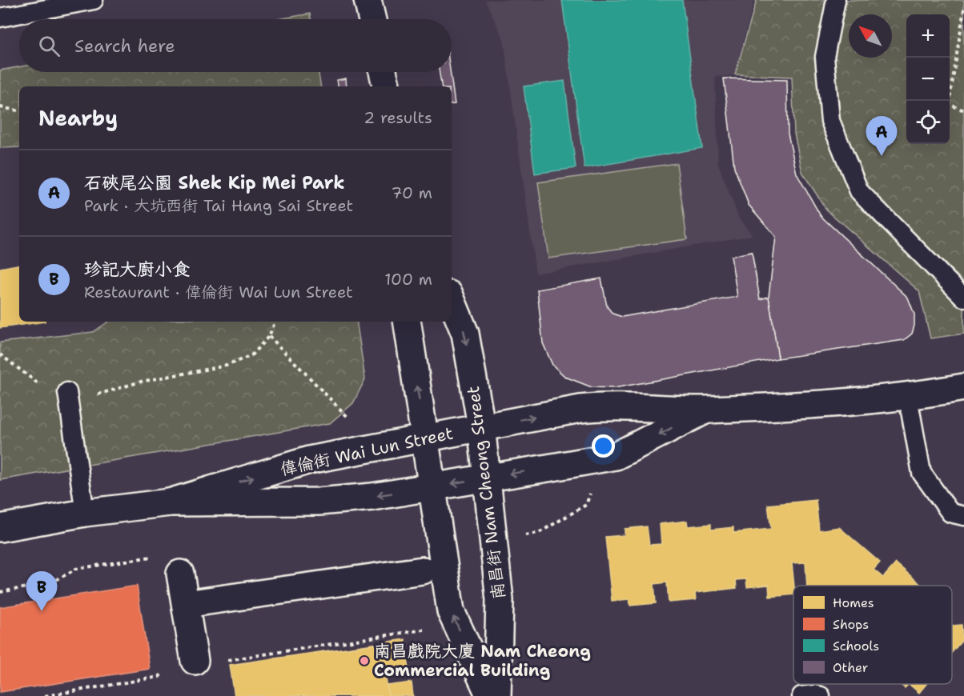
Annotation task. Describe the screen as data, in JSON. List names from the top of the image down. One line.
{"streets":{"street":["偉倫街 Wai Lun Street","南昌街 Nam Cheong Street"]},"crossings":[["偉倫街 Wai Lun Street","南昌街 Nam Cheong Street"]],"places":["南昌戲院大廈 Nam Cheong Commercial Building"],"legend":["Homes","Shops","Schools","Other"],"north":"top left","page":{"map_buttons":["+","−"],"search":"Search here","heading":["Nearby","2 results"],"pins":["A","B"],"list":[{"mark":"A","name":"石硤尾公園 Shek Kip Mei Park","note":"Park · 大坑西街 Tai Hang Sai Street","value":"70 m"},{"mark":"B","name":"珍記大廚小食","note":"Restaurant · 偉倫街 Wai Lun Street","value":"100 m"}]}}
